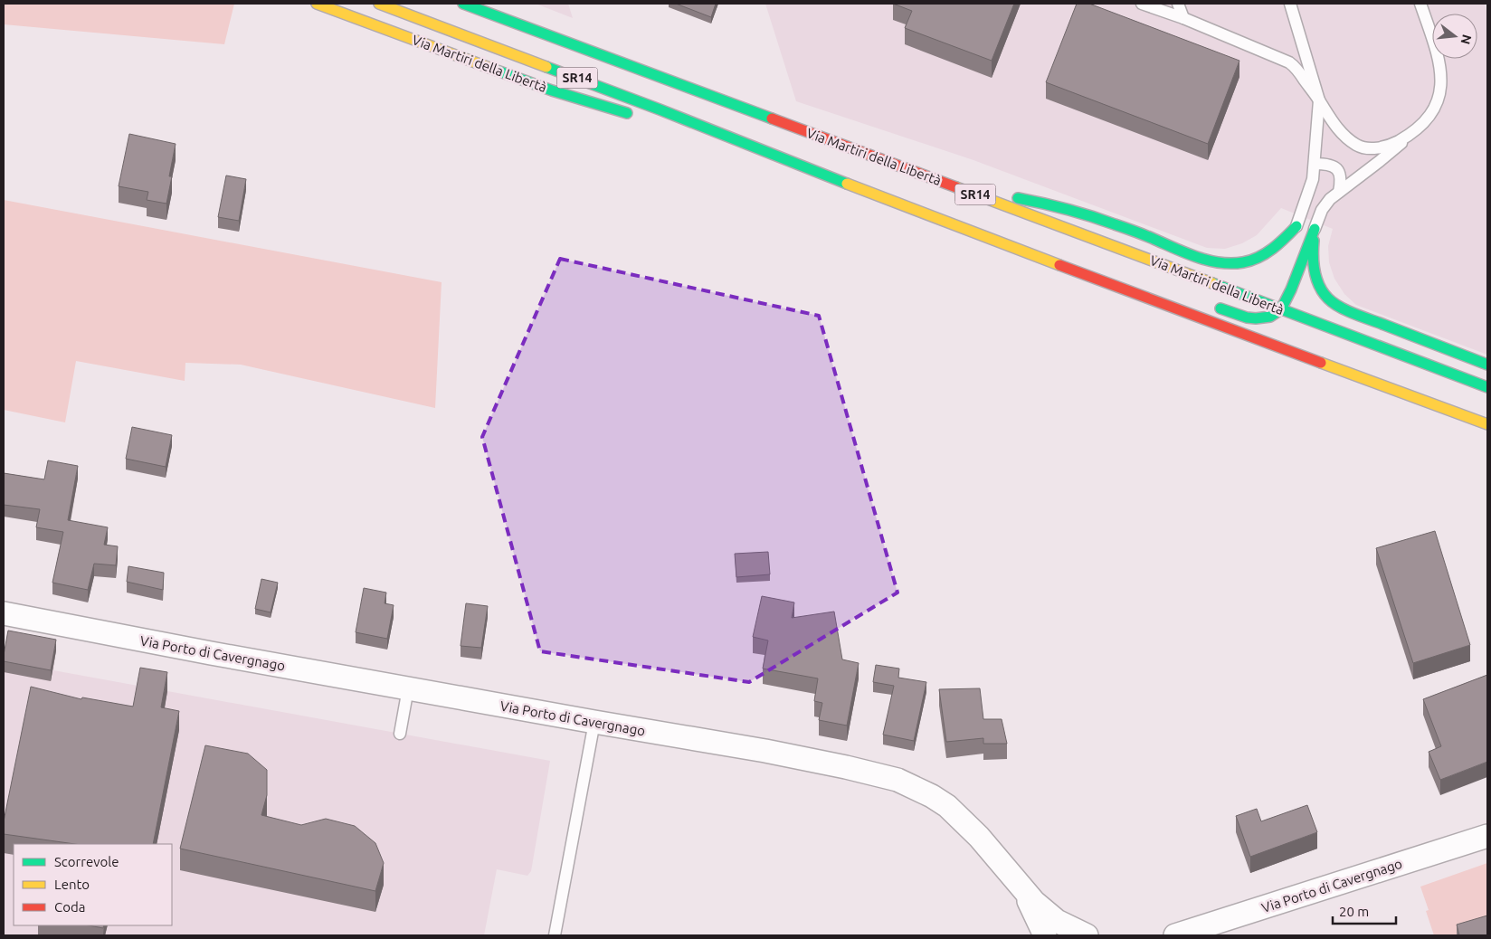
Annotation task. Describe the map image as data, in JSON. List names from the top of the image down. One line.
{"streets":{"main road":["Via Martiri della Libertà","SR14"],"street":["Via Porto di Cavergnago"]},"legend":["Scorrevole","Lento","Coda"],"scale_bar":"20 m","north":"right"}
